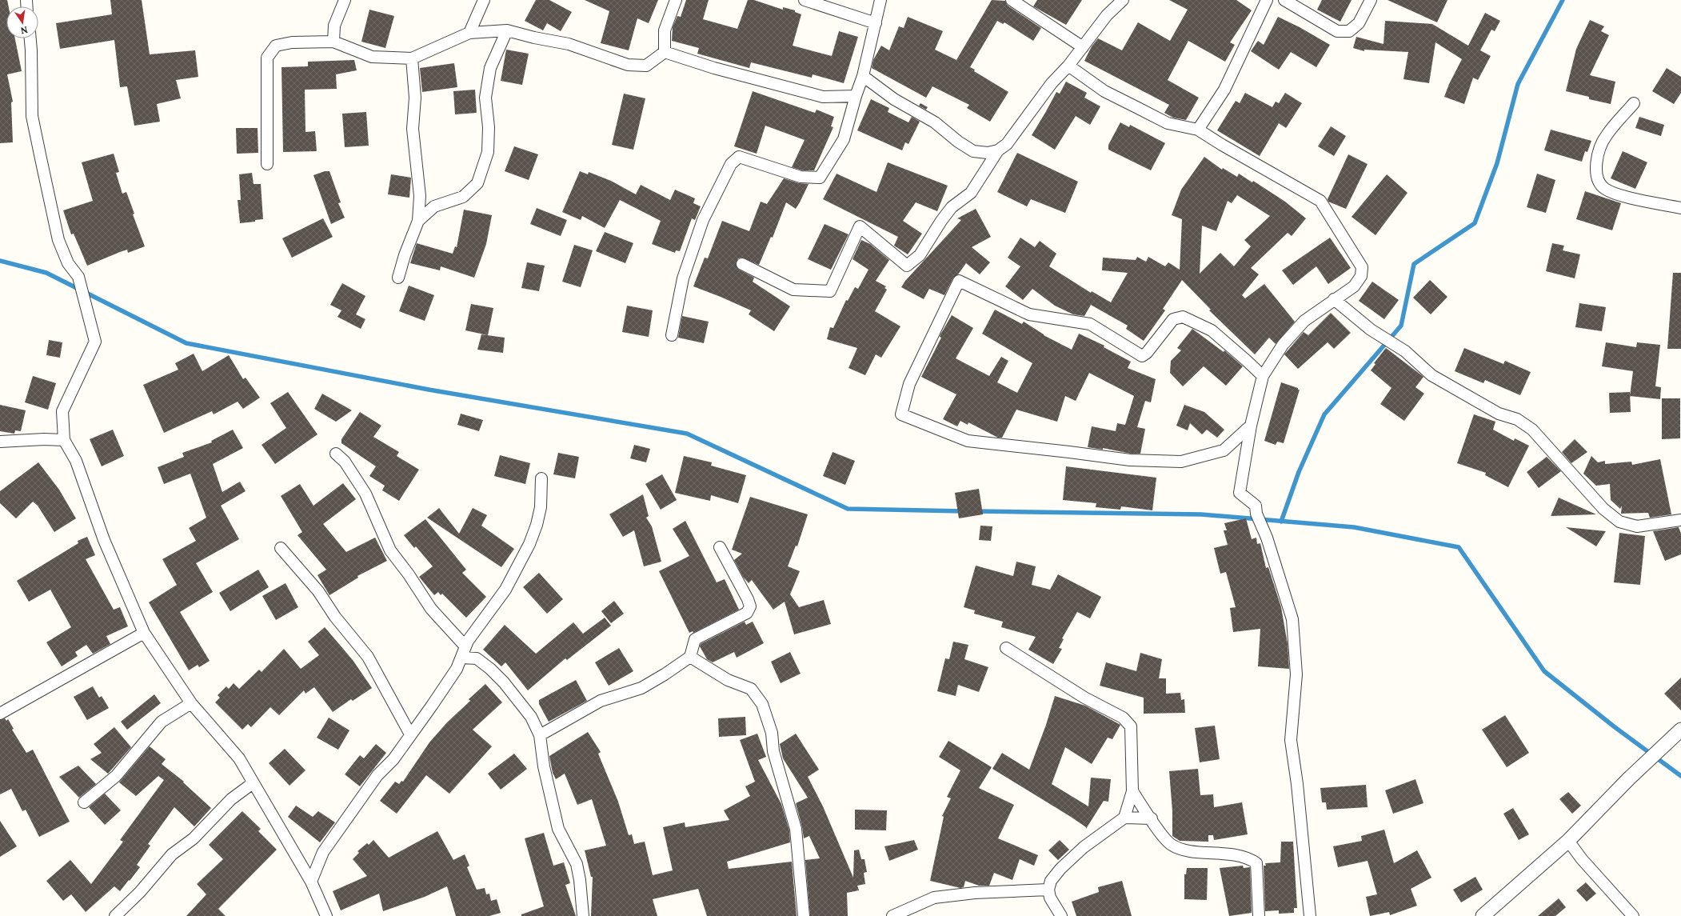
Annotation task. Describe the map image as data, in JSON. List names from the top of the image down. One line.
{"north":"bottom"}
